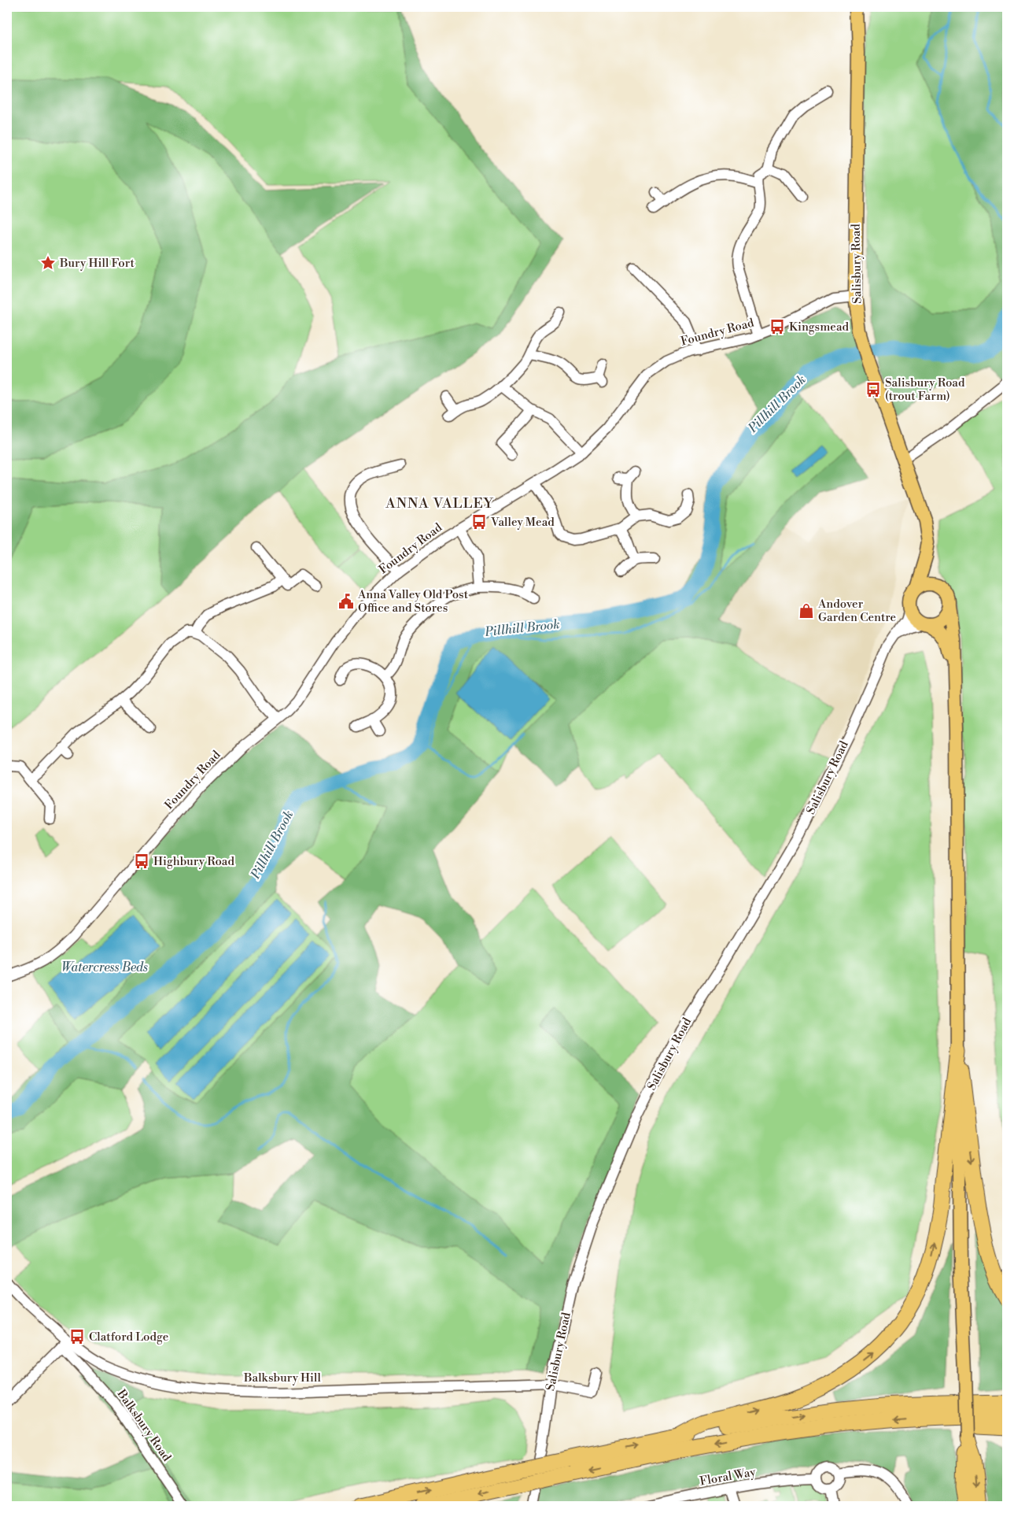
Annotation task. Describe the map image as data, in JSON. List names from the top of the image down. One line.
{"streets":{"main road":["Salisbury Road"],"street":["Foundry Road","Balksbury Hill","Balksbury Road","Floral Way"]},"crossings":[["Salisbury Road","Foundry Road"],["Salisbury Road","Balksbury Hill"],["Balksbury Hill","Balksbury Road"]],"districts":["ANNA VALLEY"],"water":["Pillhill Brook","Watercress Beds"],"places":{"place":["Bury Hill Fort"],"bus stop":["Kingsmead","Salisbury Road (trout Farm)","Valley Mead","Highbury Road","Clatford Lodge"],"public building":["Anna Valley Old Post Office and Stores"],"shop":["Andover Garden Centre"]}}
